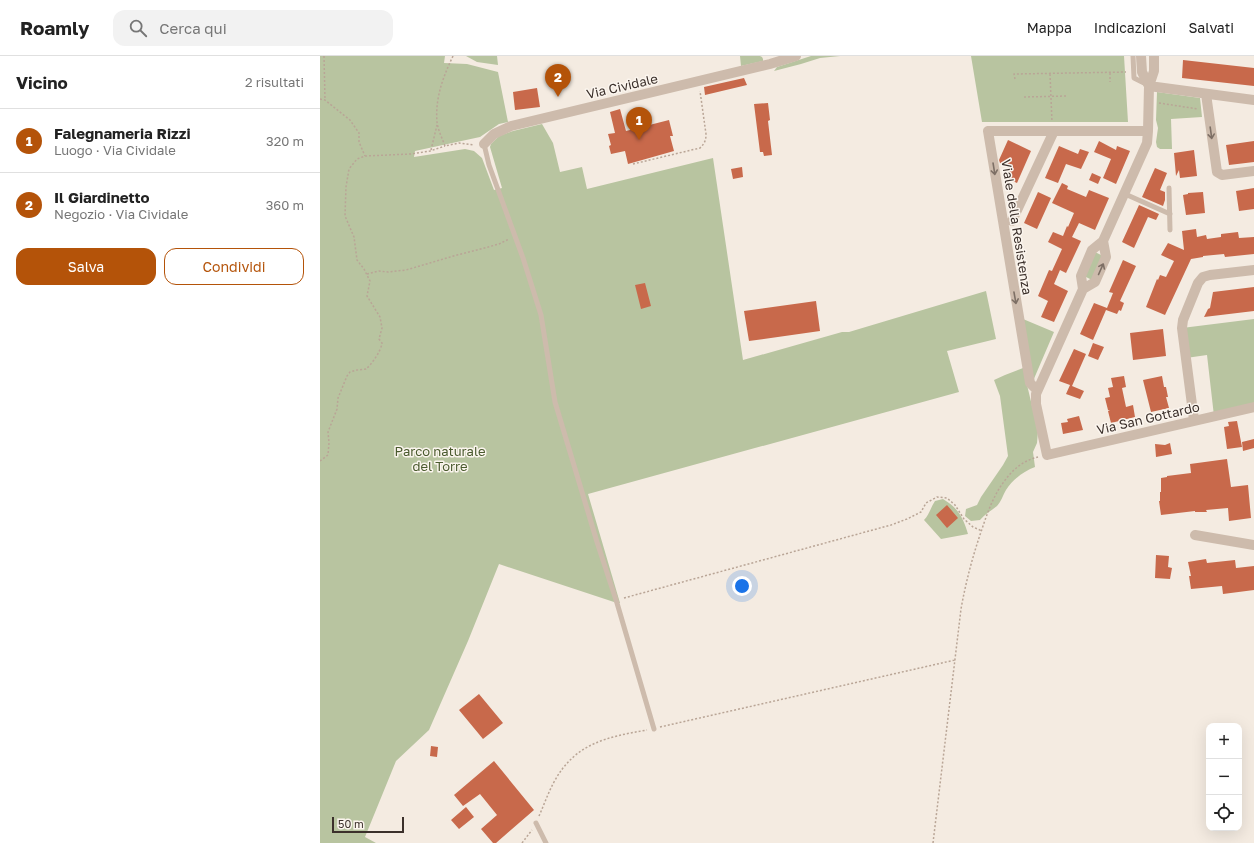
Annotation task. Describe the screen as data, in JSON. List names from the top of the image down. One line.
{"streets":{"street":["Via Cividale","Viale della Resistenza","Via San Gottardo"]},"crossings":[["Viale della Resistenza","Via San Gottardo"]],"parks":["Parco naturale del Torre"],"scale_bar":"50 m","page":{"header":"Roamly","search":"Cerca qui","nav":["Mappa","Indicazioni","Salvati"],"heading":["Vicino","2 risultati"],"pins":["2","1"],"list":[{"mark":"1","name":"Falegnameria Rizzi","note":"Luogo · Via Cividale","value":"320 m"},{"mark":"2","name":"Il Giardinetto","note":"Negozio · Via Cividale","value":"360 m"}],"buttons":["Salva","Condividi"],"map_buttons":["+","−"],"scale":"50 m"}}
